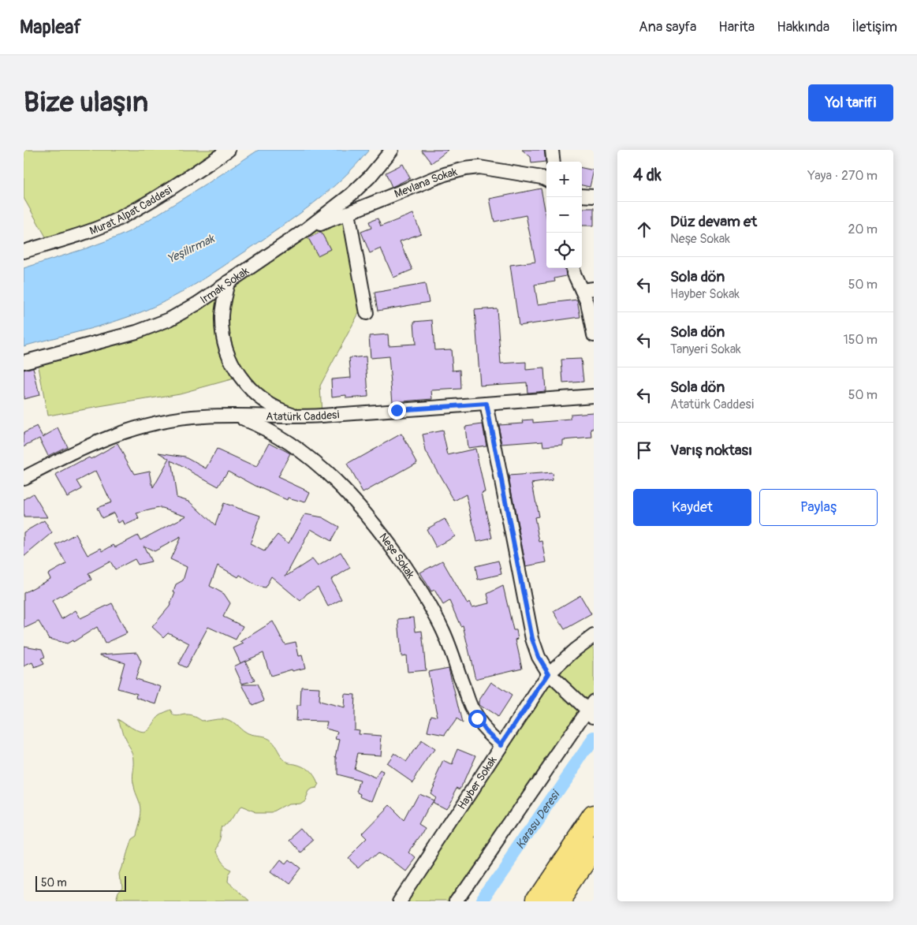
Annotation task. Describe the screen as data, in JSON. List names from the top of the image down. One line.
{"streets":{"street":["Mevlana Sokak","Murat Alpat Caddesi","Irmak Sokak","Atatürk Caddesi","Neşe Sokak","Hayber Sokak"]},"crossings":[["Mevlana Sokak","Irmak Sokak"],["Atatürk Caddesi","Neşe Sokak"],["Neşe Sokak","Hayber Sokak"]],"water":["Yeşilırmak","Karasu Deresi"],"scale_bar":"50 m","page":{"header":"Mapleaf","nav":["Ana sayfa","Harita","Hakkında","İletişim"],"buttons":["Yol tarifi",["Kaydet","Paylaş"]],"title":"Bize ulaşın","heading":["4 dk","Yaya · 270 m"],"map_buttons":["+","−"],"list":[["Düz devam et","Neşe Sokak","20 m"],["Sola dön","Hayber Sokak","50 m"],["Sola dön","Tanyeri Sokak","150 m"],["Sola dön","Atatürk Caddesi","50 m"],"Varış noktası"],"scale":"50 m"}}
